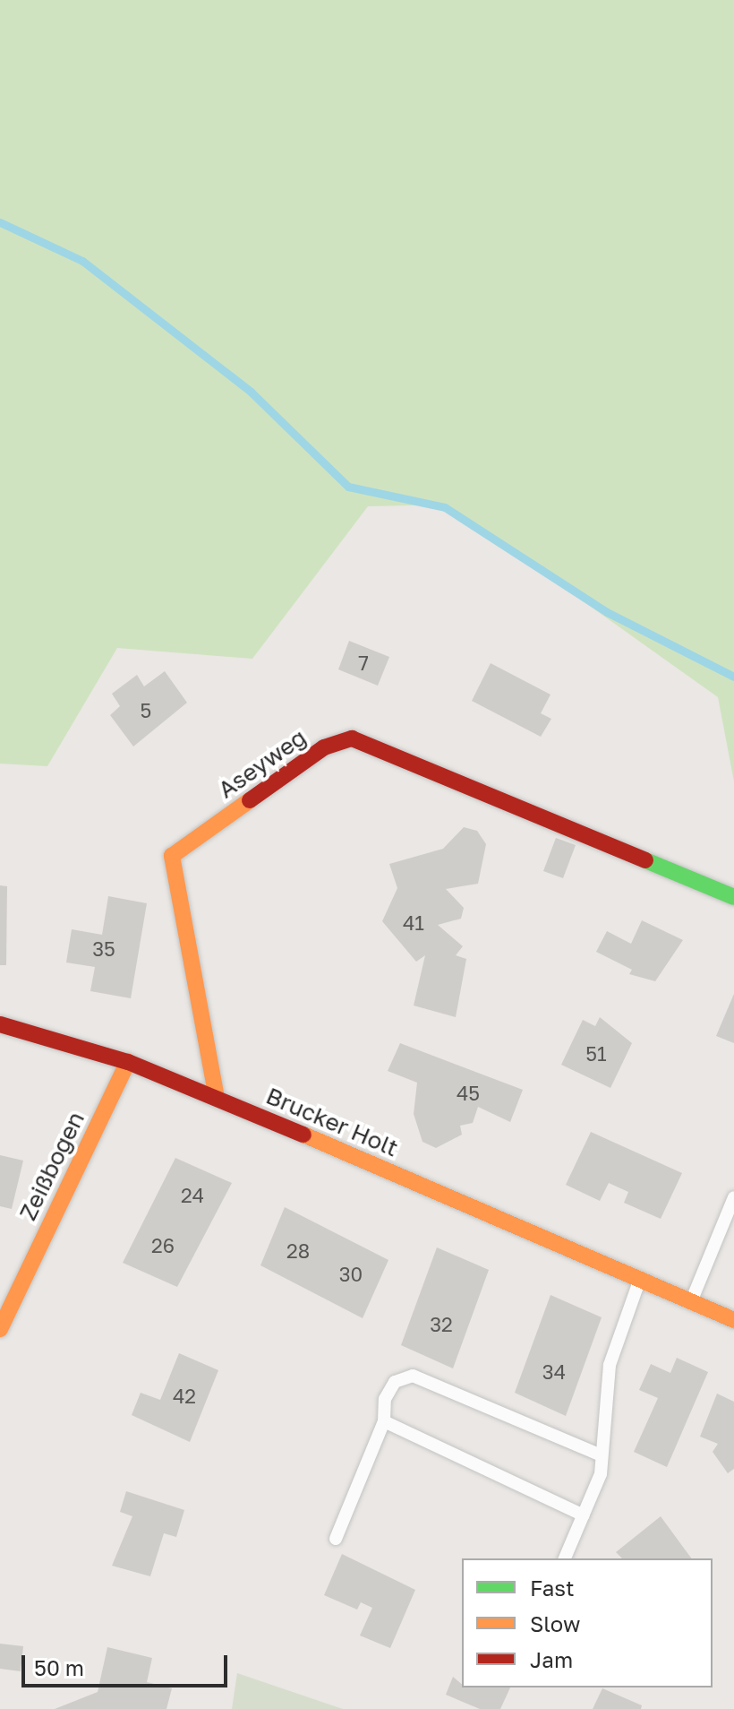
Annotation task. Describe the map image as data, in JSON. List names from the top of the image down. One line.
{"streets":{"street":["Aseyweg","Brucker Holt","Zeißbogen"]},"crossings":[["Aseyweg","Brucker Holt"],["Brucker Holt","Zeißbogen"]],"house_numbers":["7","5","41","35","51","45","24","26","28","30","32","34","42"],"legend":["Fast","Slow","Jam"],"scale_bar":"50 m"}
